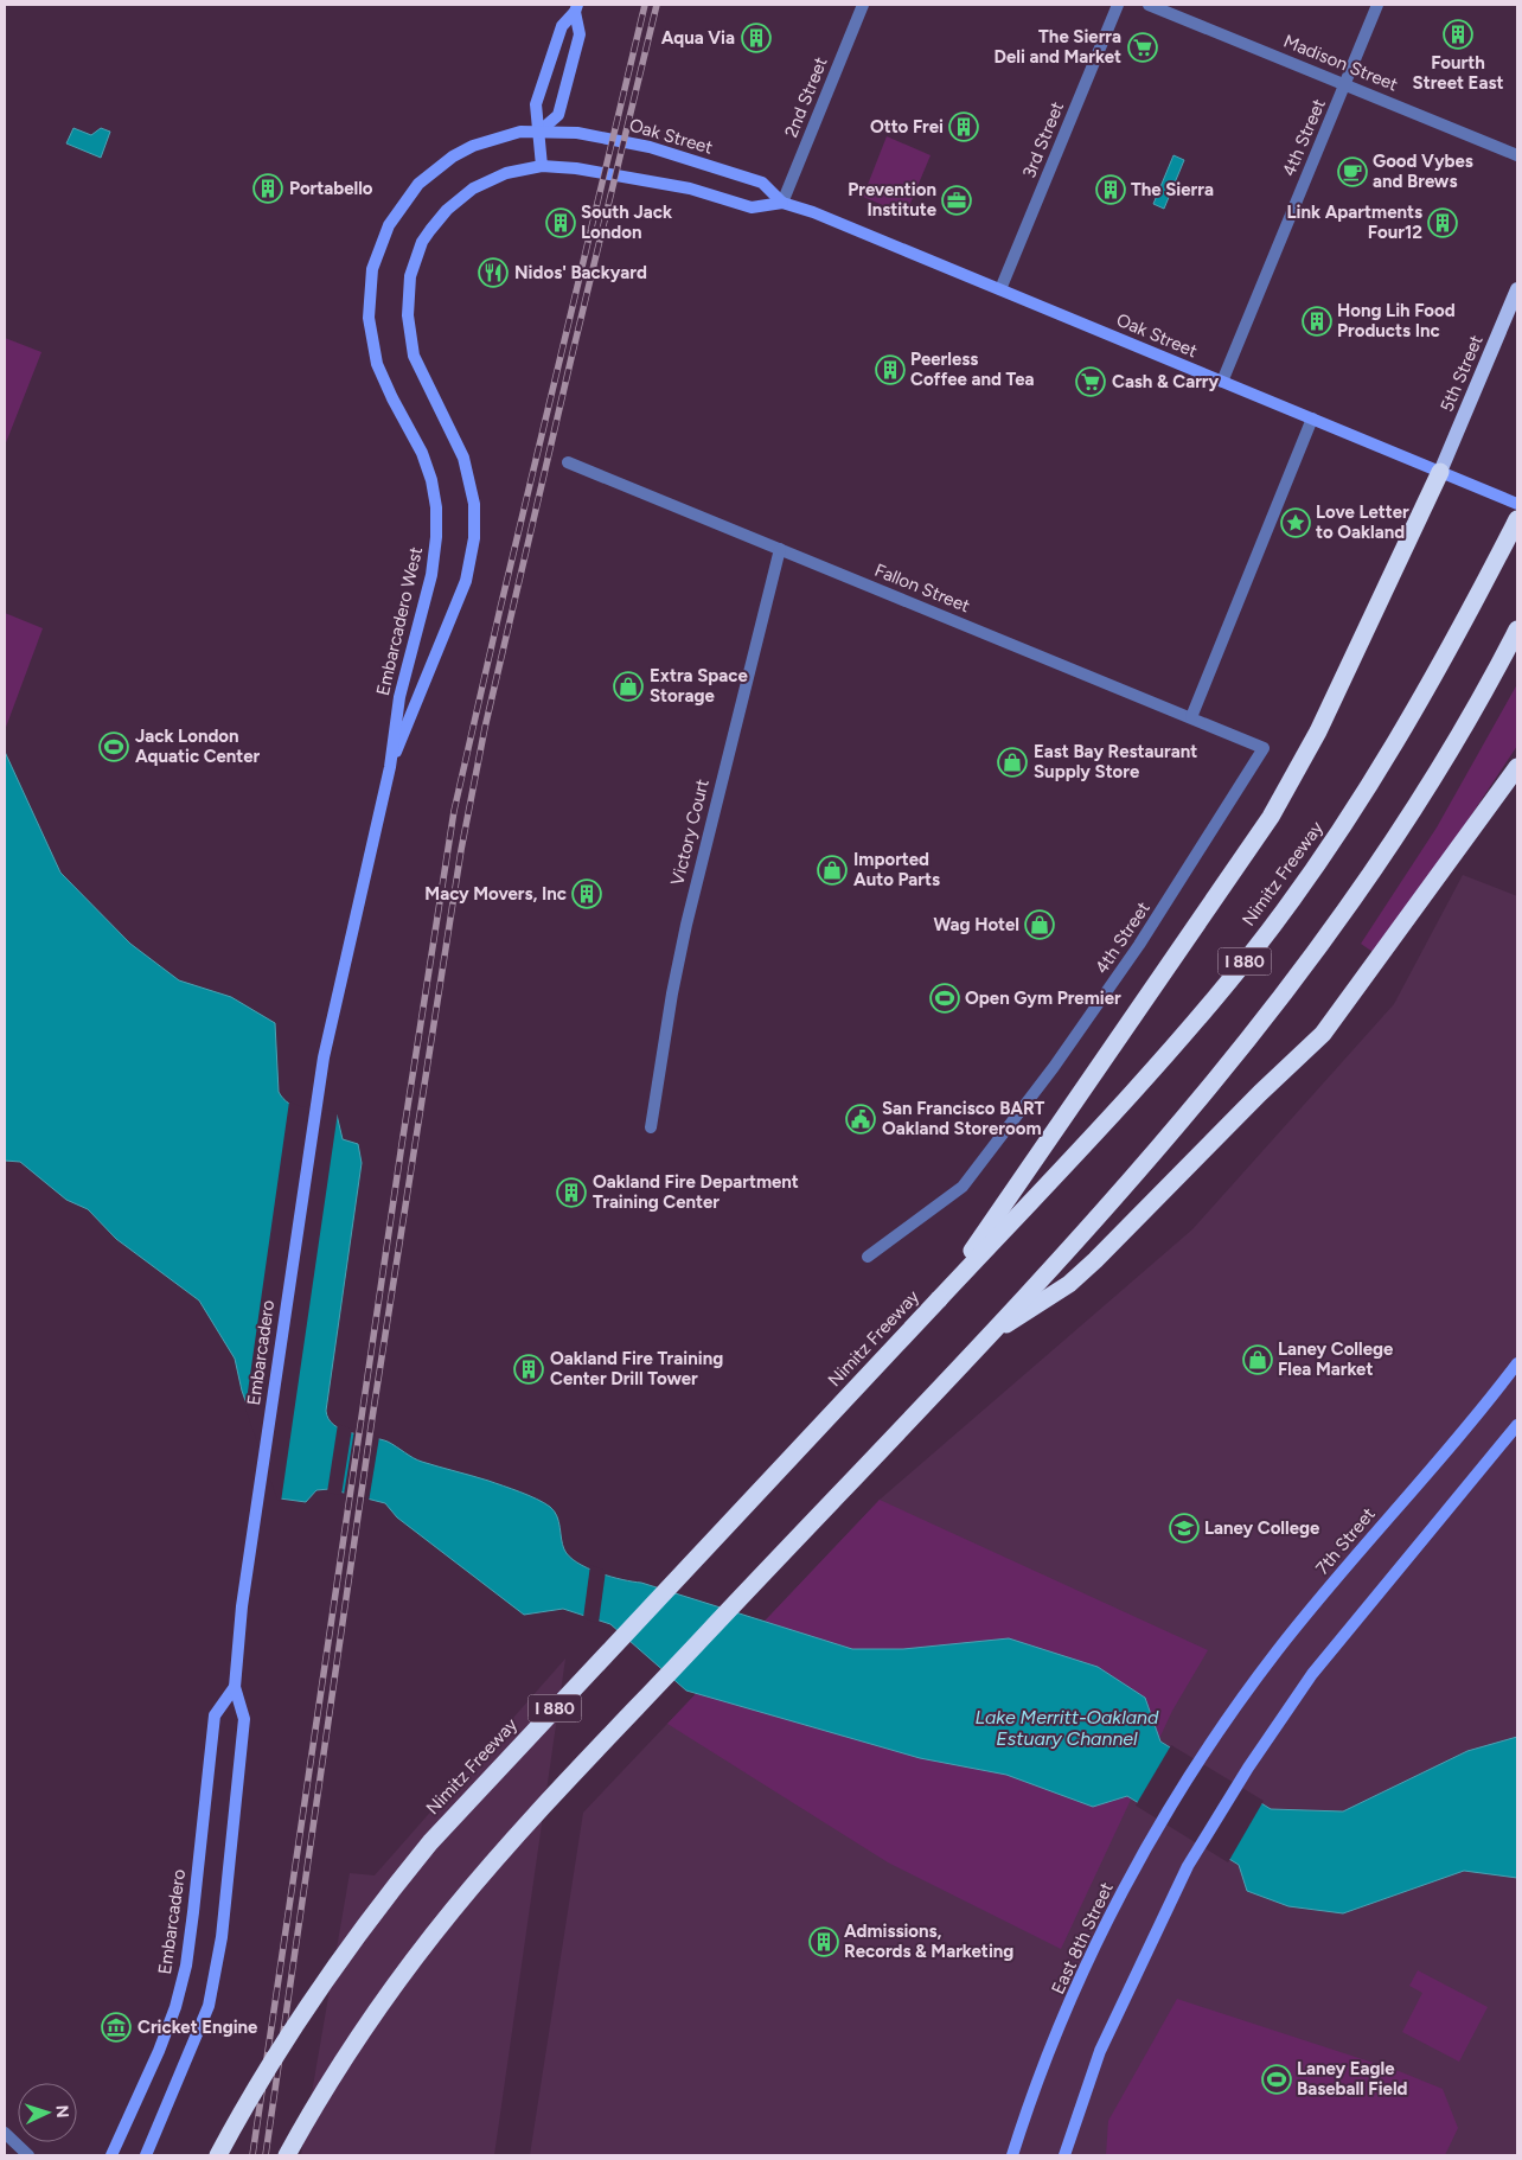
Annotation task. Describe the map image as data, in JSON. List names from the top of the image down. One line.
{"streets":{"highway":["Nimitz Freeway","I 880"],"main road":["Oak Street","5th Street","Embarcadero West","Embarcadero","7th Street","East 8th Street"],"street":["Madison Street","2nd Street","4th Street","3rd Street","Fallon Street","Victory Court"]},"crossings":[["Madison Street","4th Street"],["2nd Street","Oak Street"],["Oak Street","4th Street"],["Oak Street","3rd Street"],["Oak Street","5th Street"],["Oak Street","Embarcadero West"],["4th Street","Fallon Street"],["Fallon Street","Victory Court"],["Embarcadero West","Embarcadero"],["7th Street","East 8th Street"]],"water":["Lake Merritt-Oakland Estuary Channel"],"places":{"building":["Fourth Street East","Aqua Via","Otto Frei","Portabello","The Sierra","South Jack London","Link Apartments Four12","Hong Lih Food Products Inc","Peerless Coffee and Tea","Macy Movers, Inc","Oakland Fire Department Training Center","Oakland Fire Training Center Drill Tower","Admissions, Records & Marketing"],"supermarket":["The Sierra Deli and Market","Cash & Carry"],"cafe":["Good Vybes and Brews"],"office":["Prevention Institute"],"restaurant":["Nidos' Backyard"],"place":["Love Letter to Oakland"],"shop":["Extra Space Storage","East Bay Restaurant Supply Store","Imported Auto Parts","Wag Hotel","Laney College Flea Market"],"sports":["Jack London Aquatic Center","Open Gym Premier","Laney Eagle Baseball Field"],"public building":["San Francisco BART Oakland Storeroom"],"school or university":["Laney College"],"museum":["Cricket Engine"]},"north":"right"}
